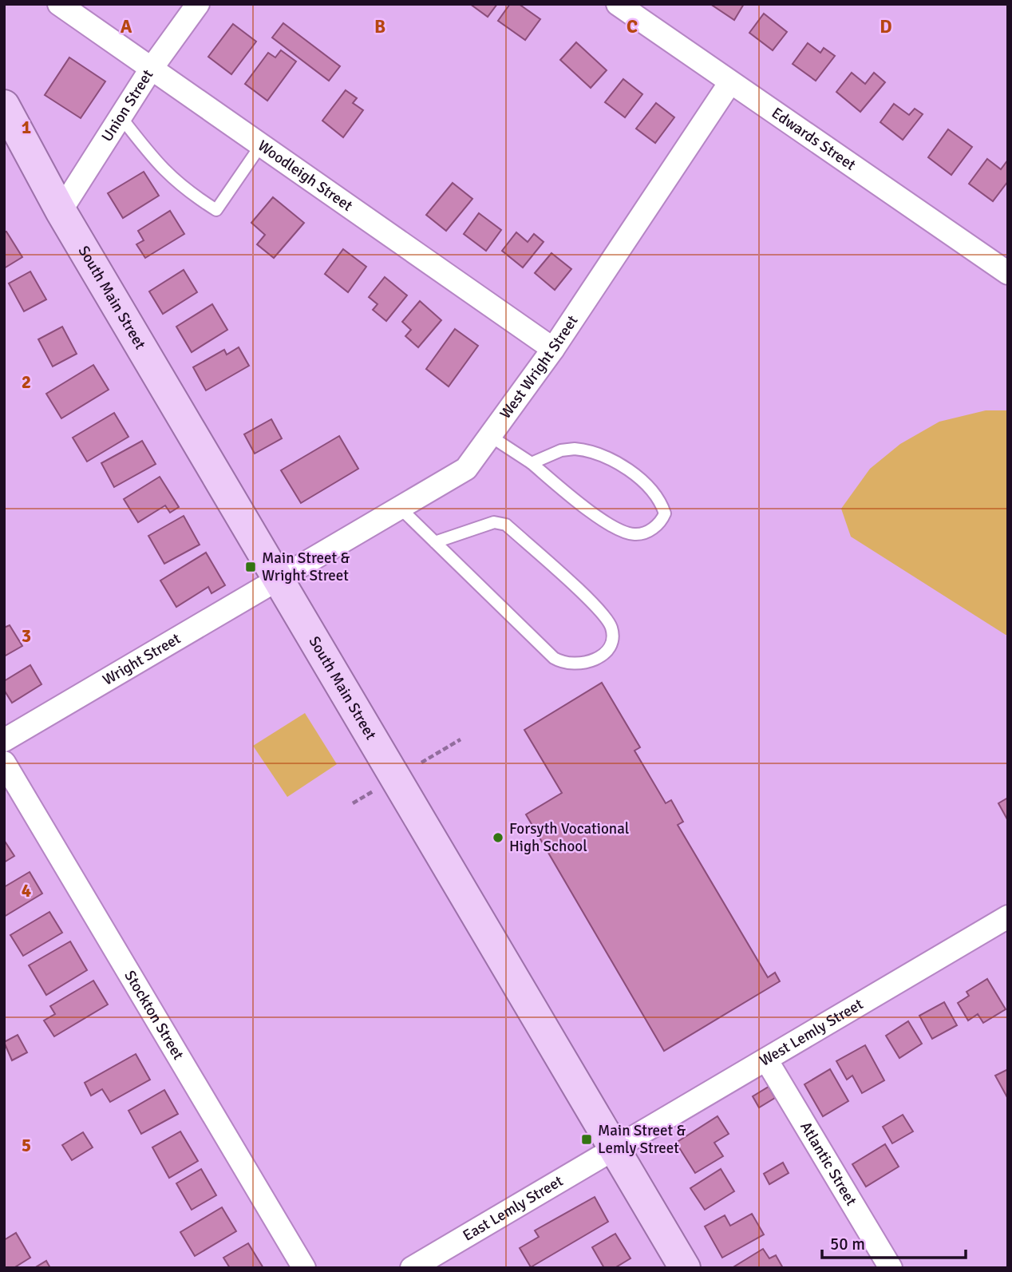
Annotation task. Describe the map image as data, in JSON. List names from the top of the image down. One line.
{"streets":{"main road":["South Main Street"],"street":["Union Street","Edwards Street","Woodleigh Street","West Wright Street","Wright Street","Stockton Street","West Lemly Street","Atlantic Street","East Lemly Street"]},"crossings":[["Union Street","Woodleigh Street"],["Union Street","South Main Street"],["Edwards Street","West Wright Street"],["Woodleigh Street","West Wright Street"],["South Main Street","West Wright Street"],["South Main Street","Wright Street"],["South Main Street","West Lemly Street"],["South Main Street","East Lemly Street"],["West Wright Street","Wright Street"],["West Lemly Street","Atlantic Street"],["West Lemly Street","East Lemly Street"]],"places":{"transit":["Main Street & Wright Street","Main Street & Lemly Street"],"other":["Forsyth Vocational High School"]},"scale_bar":"50 m","grid":{"columns":["A","B","C","D"],"rows":["1","2","3","4","5"]}}
